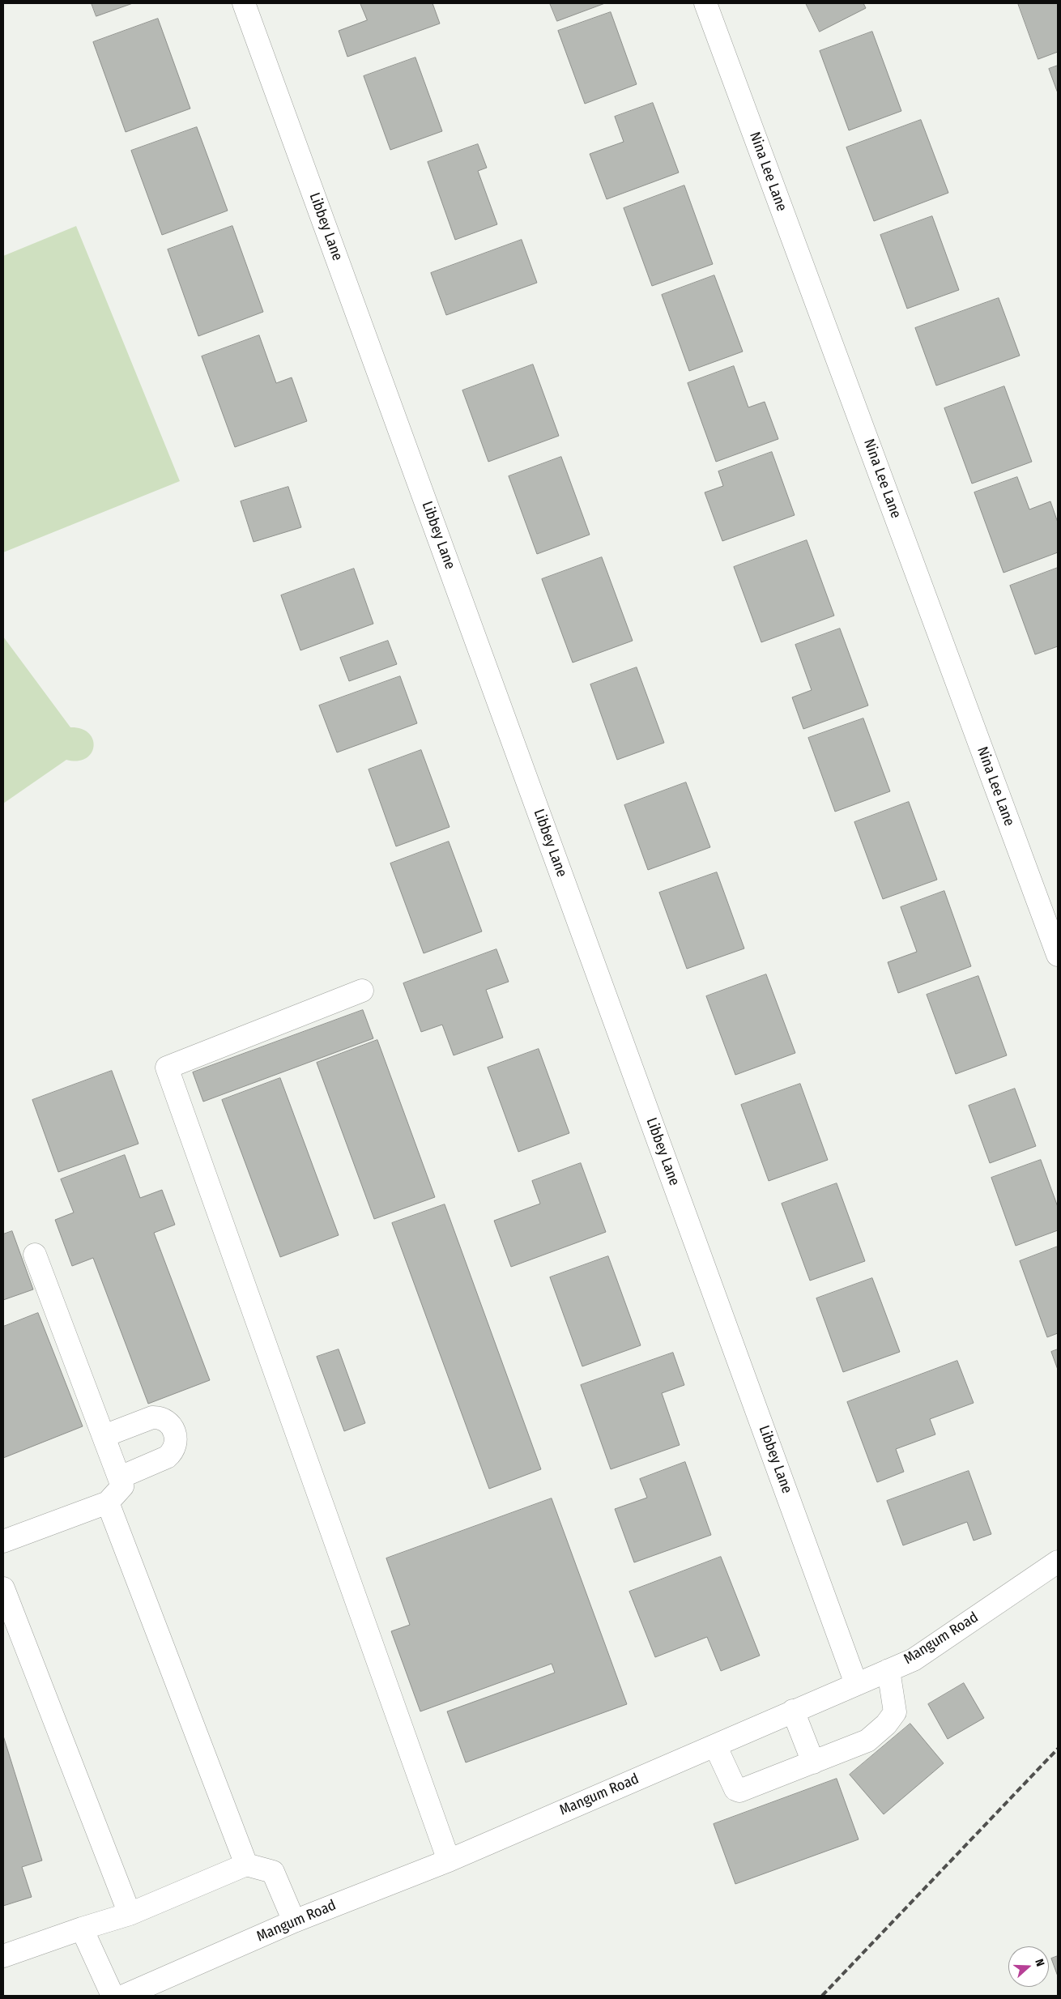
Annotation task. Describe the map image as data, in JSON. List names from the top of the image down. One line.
{"streets":{"street":["Nina Lee Lane","Libbey Lane","Mangum Road"]},"crossings":[["Libbey Lane","Mangum Road"]],"north":"right"}
